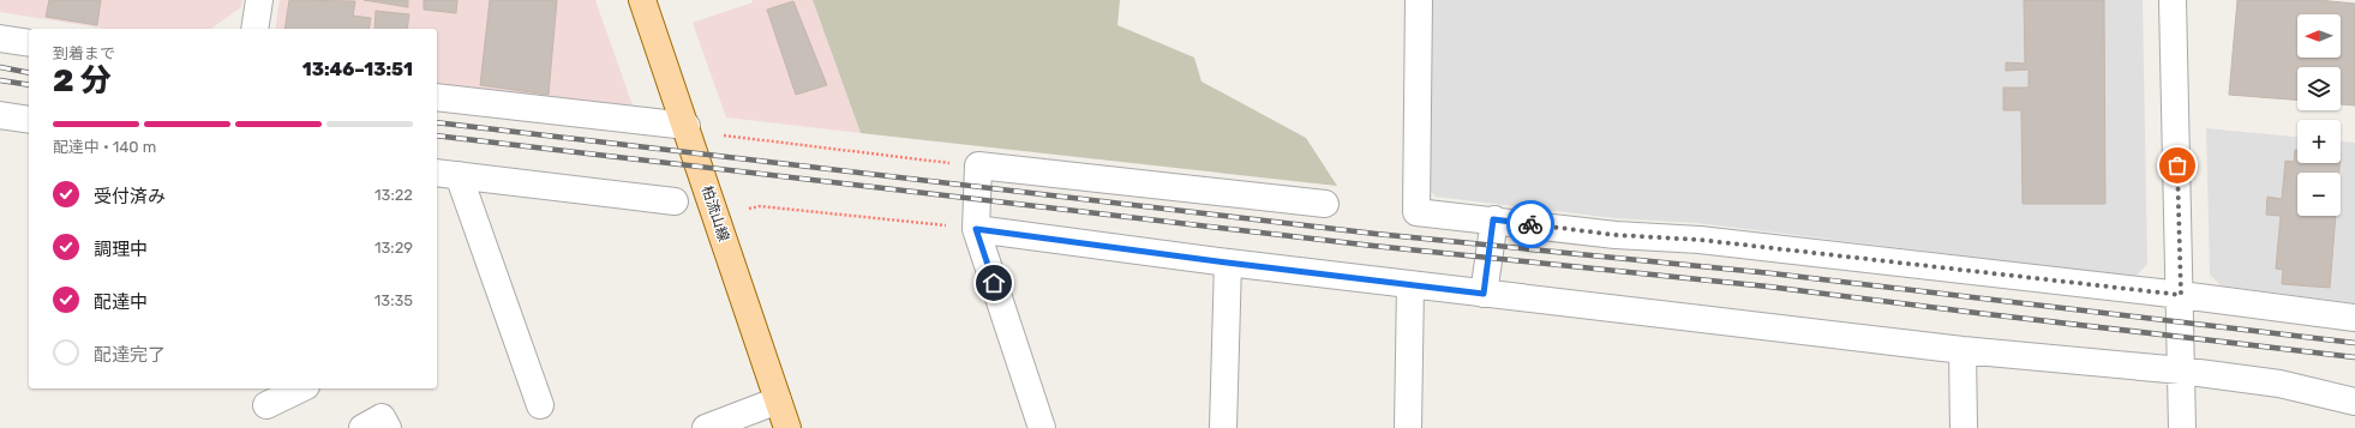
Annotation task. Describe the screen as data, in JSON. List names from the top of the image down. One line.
{"streets":{"main road":["柏流山線"]},"north":"left","page":{"map_buttons":["+","−"],"heading":["2 分","到着まで","13:46–13:51"],"bar":"配達中 · 140 m","list":[["受付済み","13:22"],["調理中","13:29"],["配達中","13:35"],"配達完了"]}}
